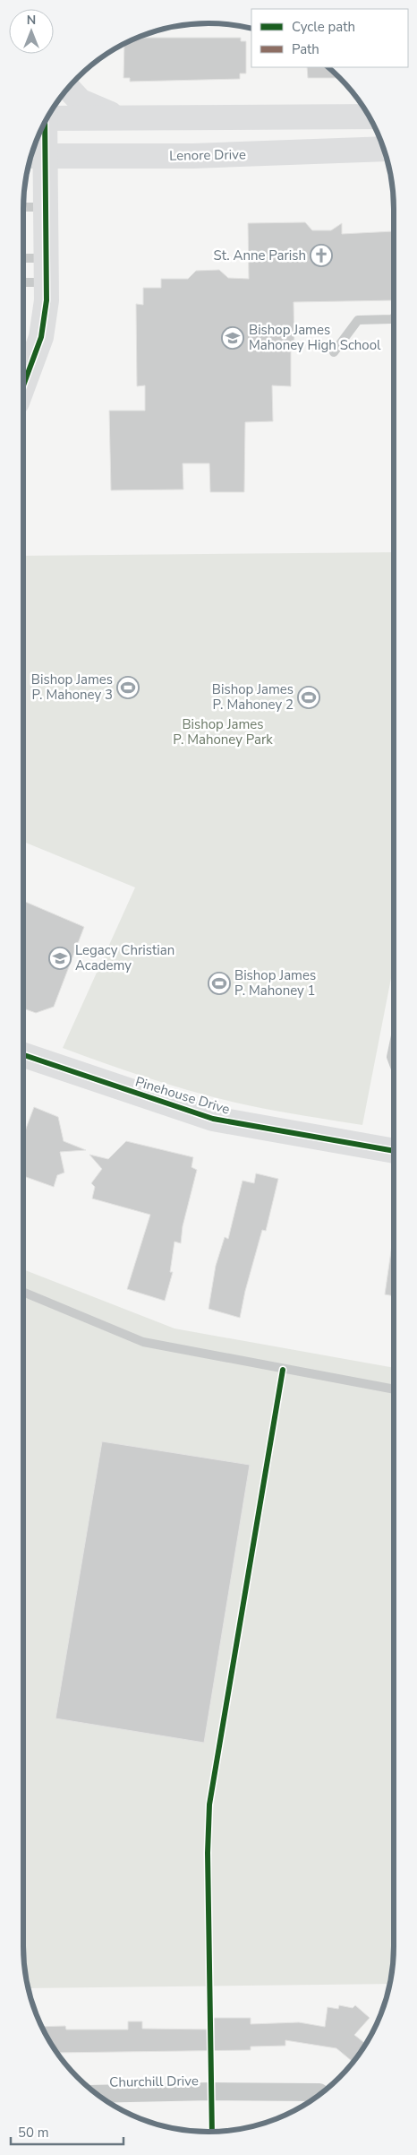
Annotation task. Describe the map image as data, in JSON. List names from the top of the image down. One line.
{"streets":{"main road":["Lenore Drive","Pinehouse Drive"],"street":["Churchill Drive"]},"parks":["Bishop James P. Mahoney Park"],"places":{"church":["St. Anne Parish"],"school or university":["Bishop James Mahoney High School","Legacy Christian Academy"],"sports":["Bishop James P. Mahoney 3","Bishop James P. Mahoney 2","Bishop James P. Mahoney 1"]},"legend":["Cycle path","Path"],"scale_bar":"50 m","north":"top"}
